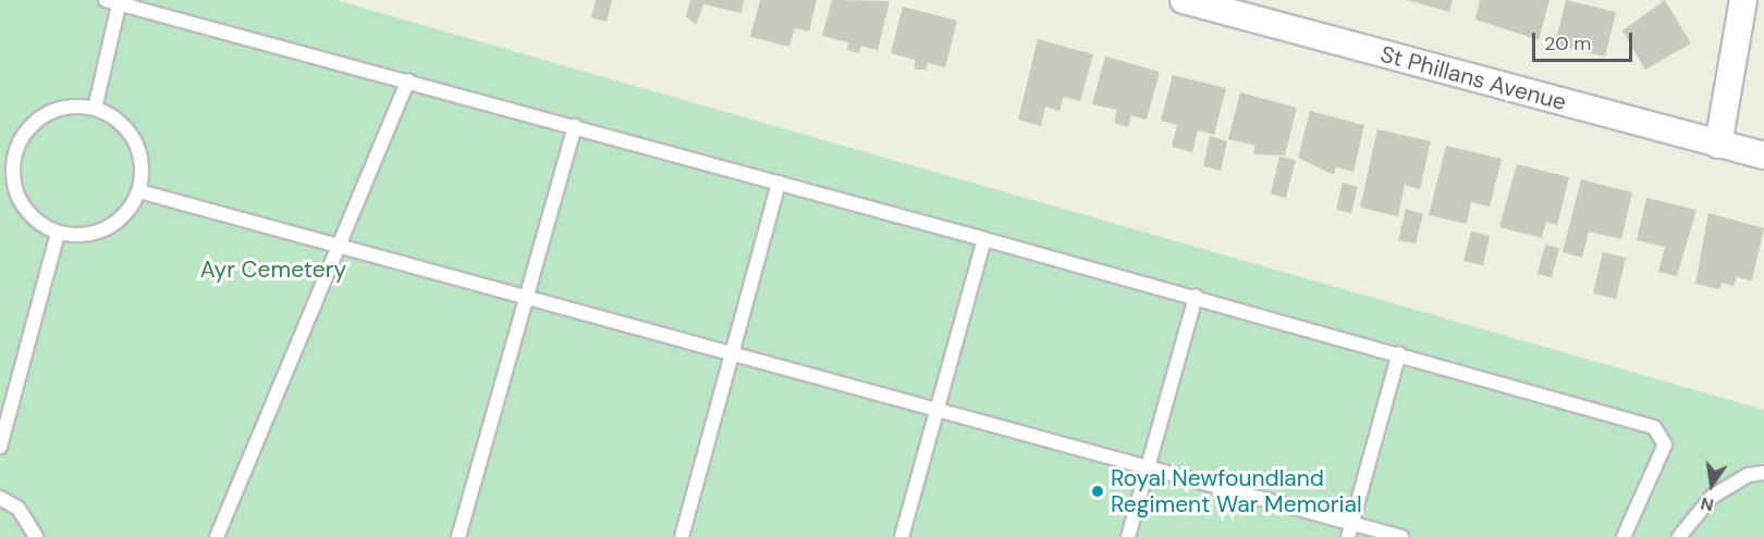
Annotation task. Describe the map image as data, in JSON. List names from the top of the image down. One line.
{"streets":{"street":["St Phillans Avenue"]},"parks":["Ayr Cemetery"],"places":["Royal Newfoundland Regiment War Memorial"],"scale_bar":"20 m","north":"bottom"}
